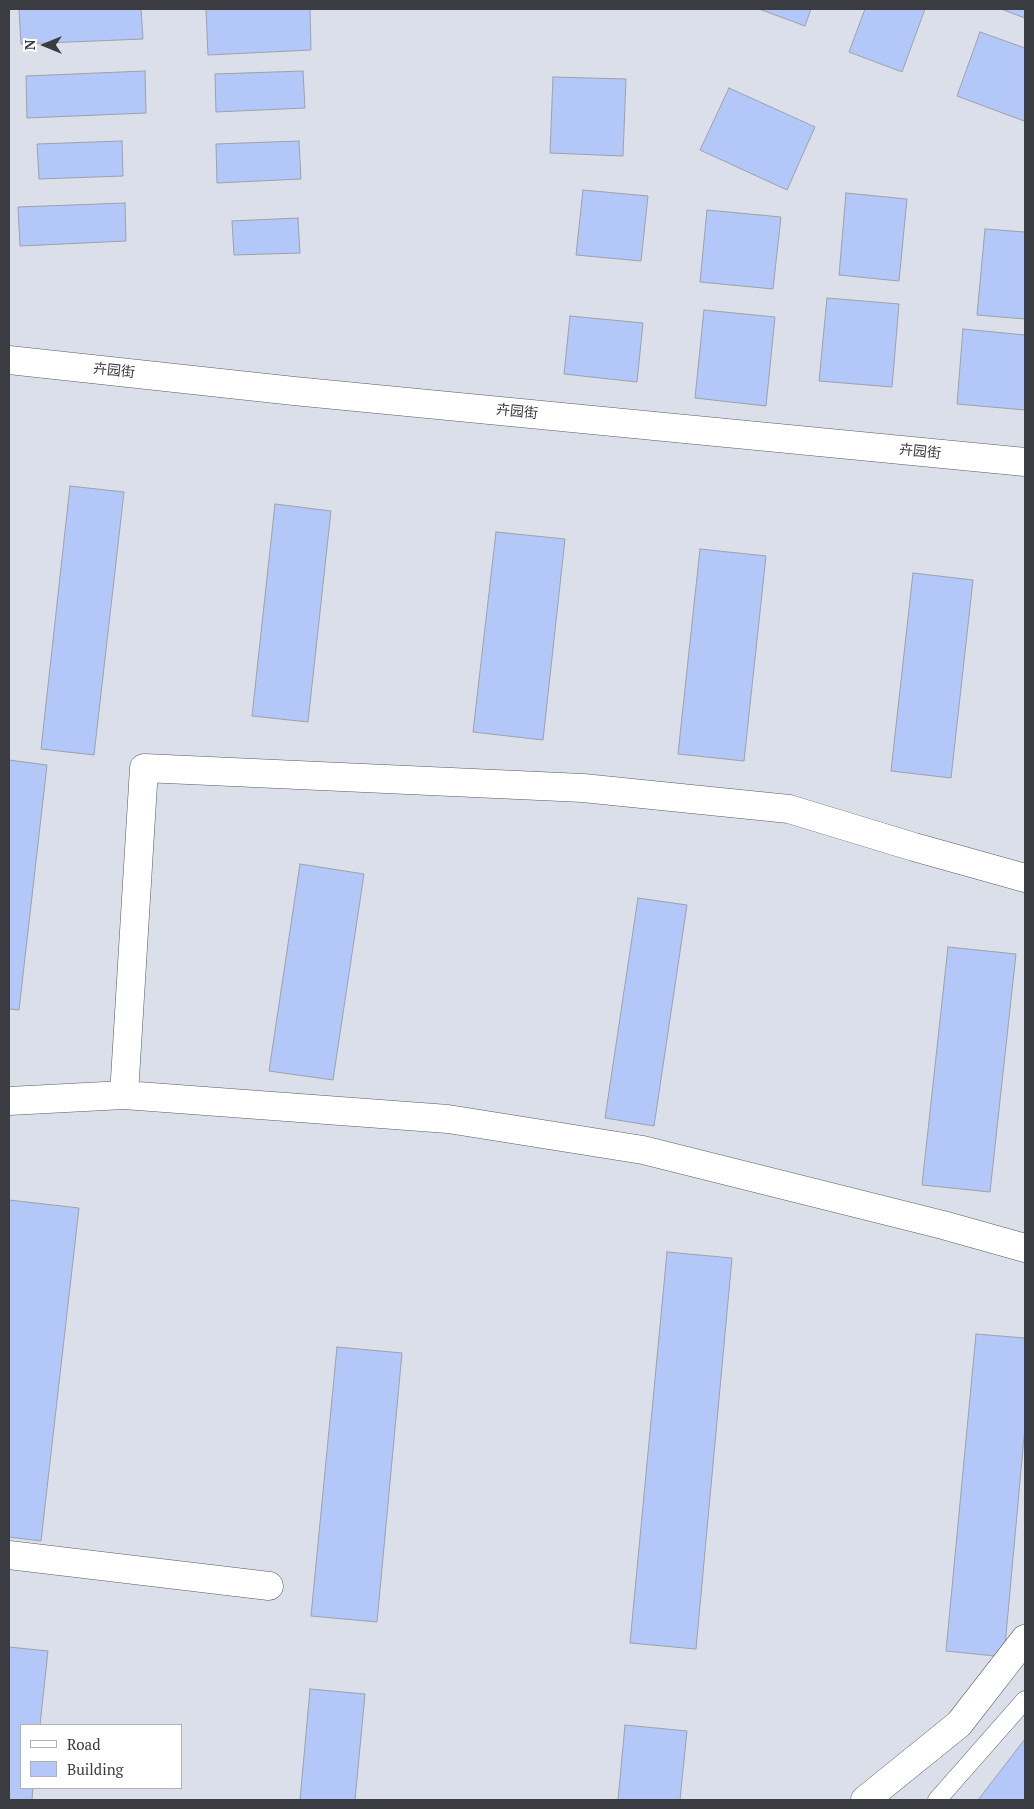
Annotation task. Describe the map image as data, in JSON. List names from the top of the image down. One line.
{"streets":{"street":["卉园街"]},"legend":["Road","Building"],"north":"left"}
